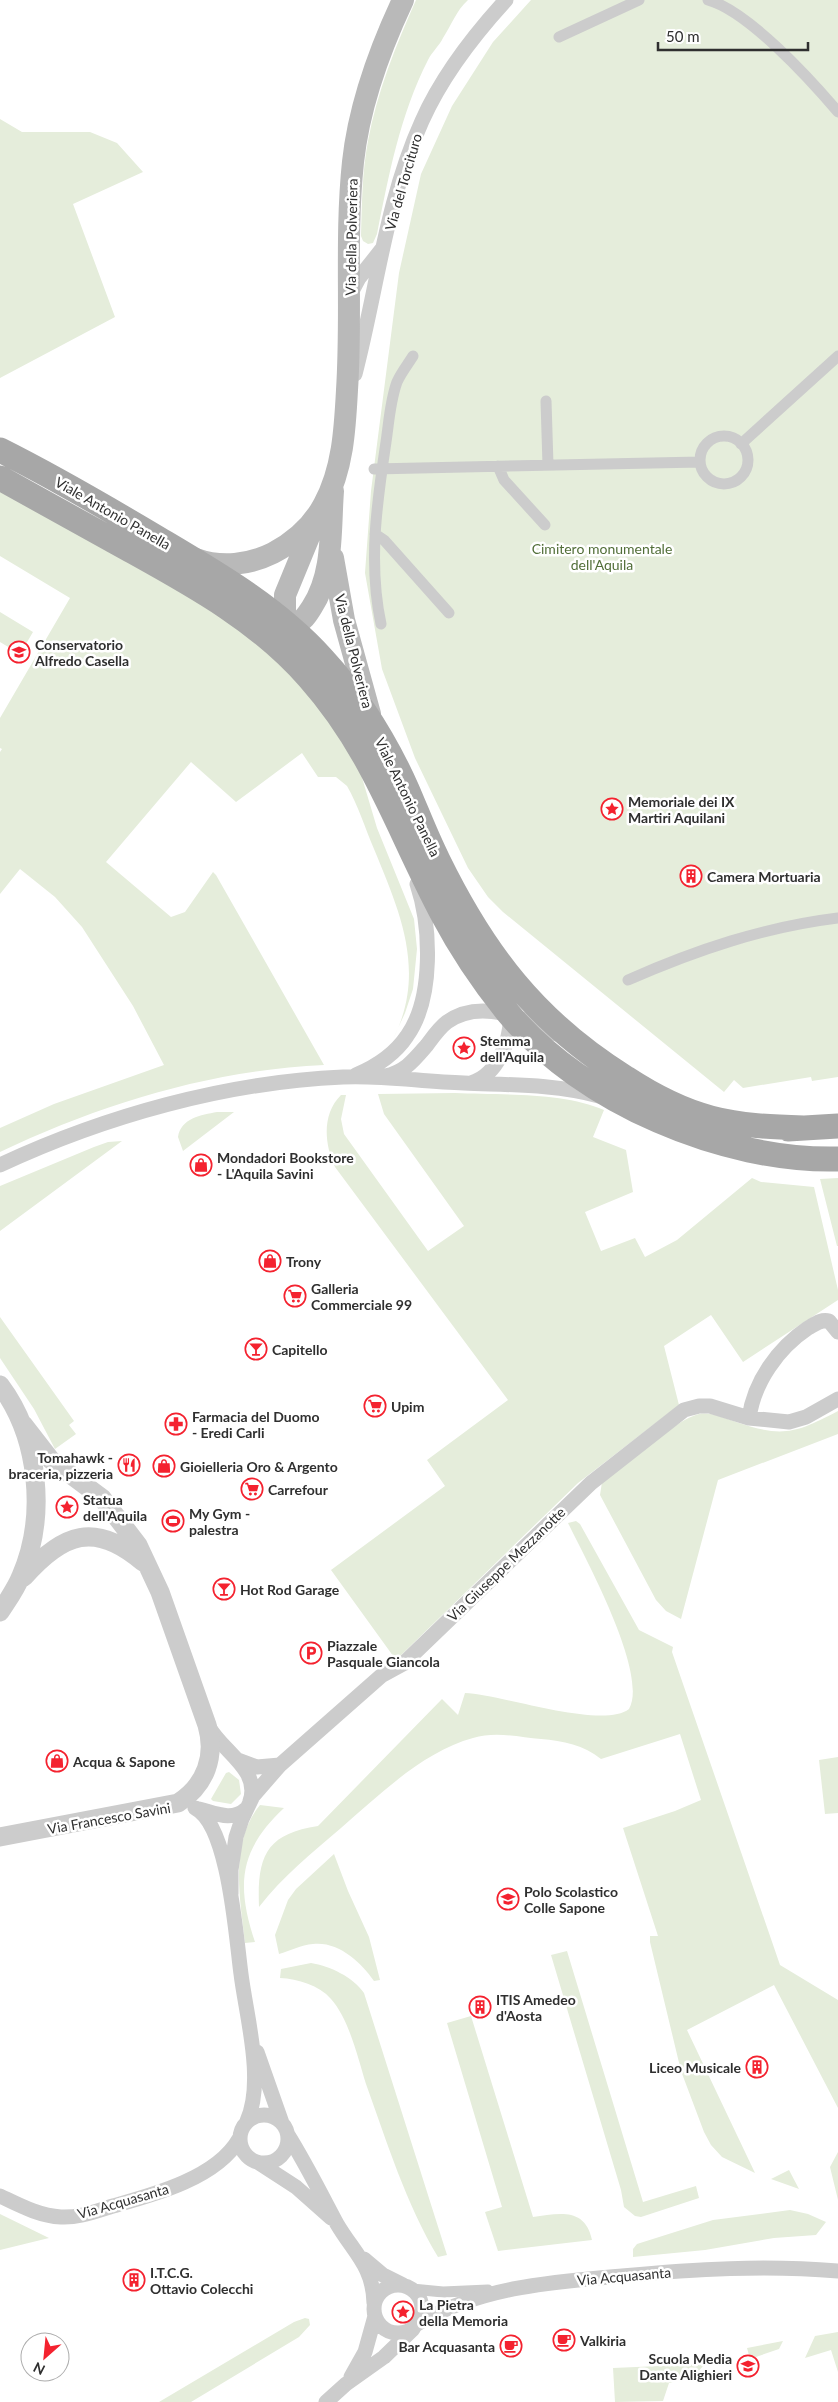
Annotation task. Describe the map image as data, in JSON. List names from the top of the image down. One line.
{"streets":{"main road":["Via della Polveriera","Viale Antonio Panella"],"street":["Via del Torcituro","Via Giuseppe Mezzanotte","Via Francesco Savini","Via Acquasanta"]},"crossings":[["Via del Torcituro","Via della Polveriera"],["Via della Polveriera","Viale Antonio Panella"],["Via Giuseppe Mezzanotte","Via Francesco Savini"],["Via Giuseppe Mezzanotte","Via Acquasanta"]],"parks":["Cimitero monumentale dell'Aquila"],"places":{"school or university":["Conservatorio Alfredo Casella","Polo Scolastico Colle Sapone","Scuola Media Dante Alighieri"],"place":["Memoriale dei IX Martiri Aquilani","Stemma dell'Aquila","Statua dell'Aquila","La Pietra della Memoria"],"building":["Camera Mortuaria","ITIS Amedeo d'Aosta","Liceo Musicale","I.T.C.G. Ottavio Colecchi"],"shop":["Mondadori Bookstore - L'Aquila Savini","Trony","Gioielleria Oro & Argento","Acqua & Sapone"],"supermarket":["Galleria Commerciale 99","Upim","Carrefour"],"bar":["Capitello","Hot Rod Garage"],"pharmacy":["Farmacia del Duomo - Eredi Carli"],"restaurant":["Tomahawk - braceria, pizzeria"],"sports":["My Gym - palestra"],"parking":["Piazzale Pasquale Giancola"],"cafe":["Valkiria","Bar Acquasanta"]},"scale_bar":"50 m","north":"bottom left"}
